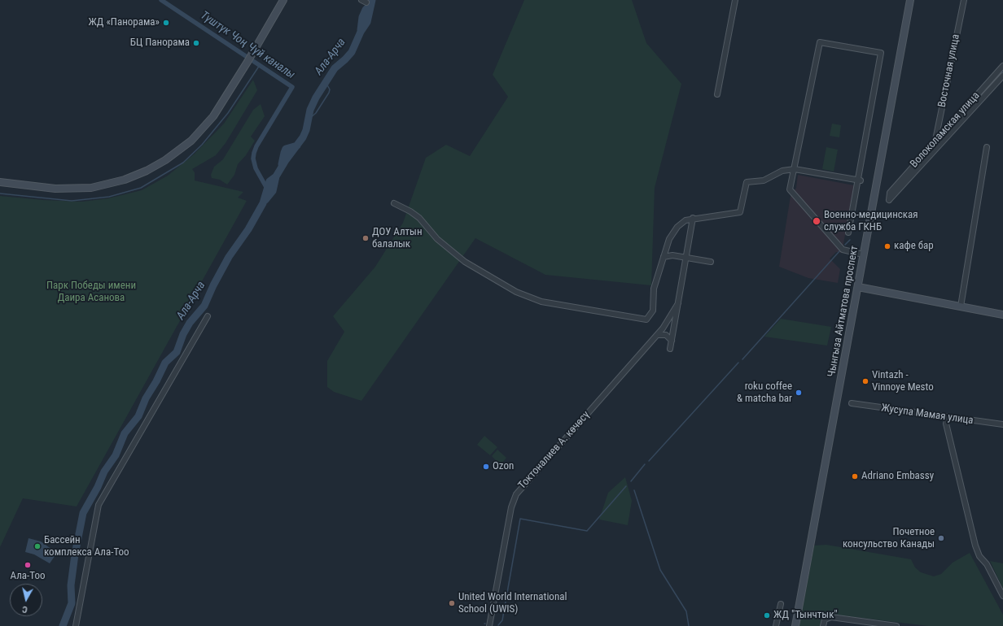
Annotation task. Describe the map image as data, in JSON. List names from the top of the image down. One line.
{"streets":{"main road":["Чынгыза Айтматова проспект"],"street":["Восточная улица","Волоколамская улица","Жусупа Мамая улица","Токтоналиев А. көчөсү"]},"crossings":[["Восточная улица","Волоколамская улица"]],"water":["Түштүк Чоң Чүй каналы","Ала-Арча"],"parks":["Парк Победы имени Даира Асанова"],"places":["ЖД «Панорама»","БЦ Панорама","Военно-медицинская служба ГКНБ","ДОУ Алтын балалык","кафе бар","Vintazh - Vinnoye Mesto","roku coffee & matcha bar","Ozon","Adriano Embassy","Почетное консульство Канады","Бассейн комплекса Ала-Тоо","Ала-Тоо","United World International School (UWIS)","ЖД \"Тынчтык\""],"north":"bottom"}
